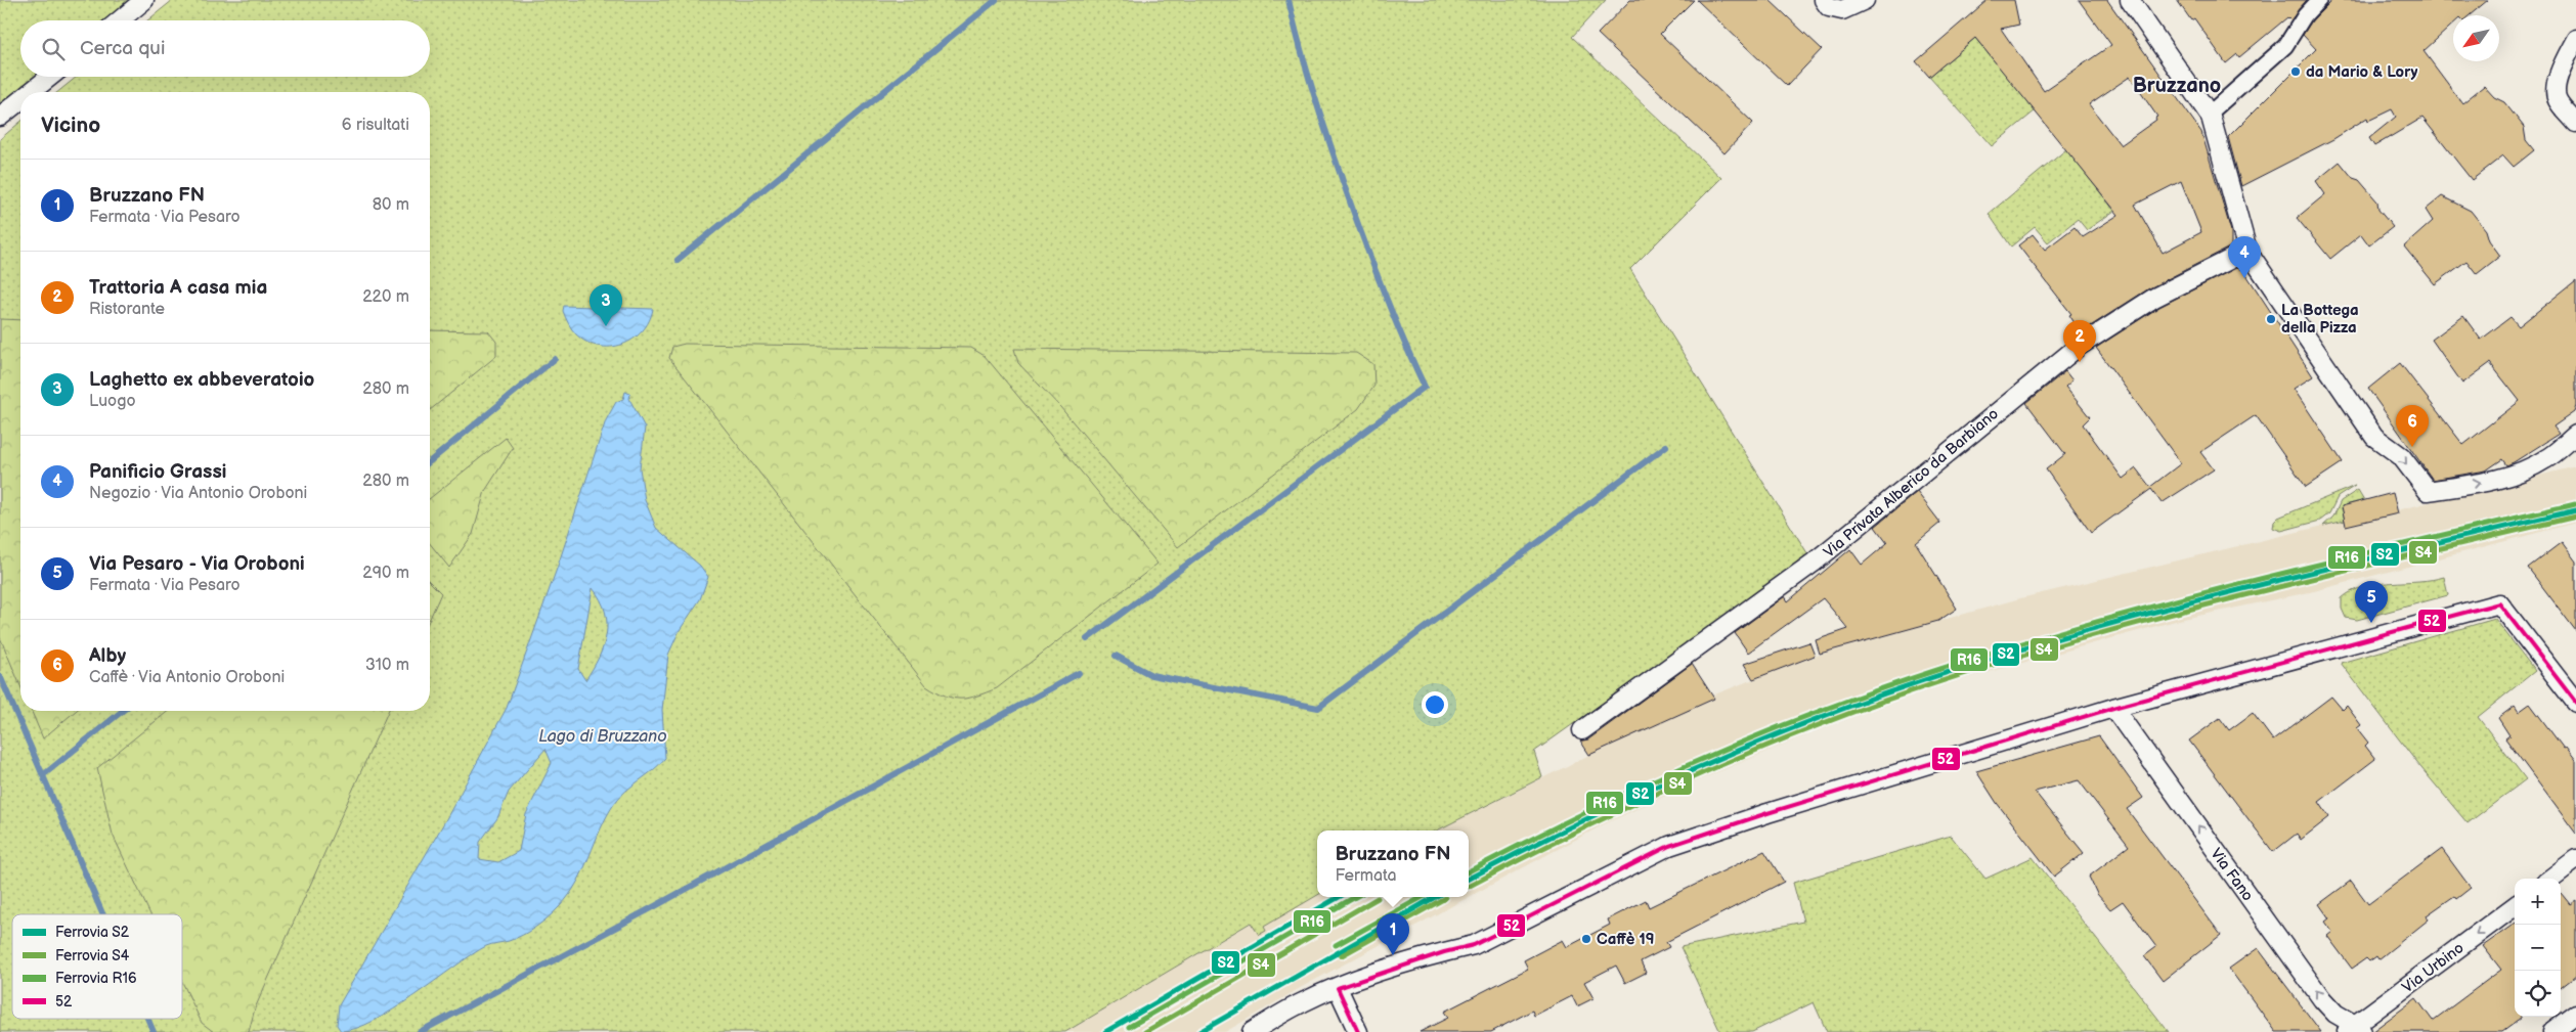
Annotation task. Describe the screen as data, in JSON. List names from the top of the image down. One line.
{"streets":{"street":["Via Privata Alberico da Barbiano","Via Fano","Via Urbino"]},"crossings":[["Via Fano","Via Urbino"]],"one_way":["Via Fano","Via Urbino"],"districts":["Bruzzano"],"water":["Lago di Bruzzano"],"places":["da Mario & Lory","La Bottega della Pizza","Caffè 19"],"lines":["rail line R16","rail line S2","rail line S4","transit line 52"],"legend":["Ferrovia S2","Ferrovia S4","Ferrovia R16","52"],"north":"bottom left","page":{"search":"Cerca qui","heading":["Vicino","6 risultati"],"list":[{"mark":"1","name":"Bruzzano FN","note":"Fermata · Via Pesaro","value":"80 m"},{"mark":"2","name":"Trattoria A casa mia","note":"Ristorante","value":"220 m"},{"mark":"3","name":"Laghetto ex abbeveratoio","note":"Luogo","value":"280 m"},{"mark":"4","name":"Panificio Grassi","note":"Negozio · Via Antonio Oroboni","value":"280 m"},{"mark":"5","name":"Via Pesaro - Via Oroboni","note":"Fermata · Via Pesaro","value":"290 m"},{"mark":"6","name":"Alby","note":"Caffè · Via Antonio Oroboni","value":"310 m"}],"pins":["4","3","2","6","5","1"],"popup":["Bruzzano FN","Fermata"],"map_buttons":["+","−"]}}
